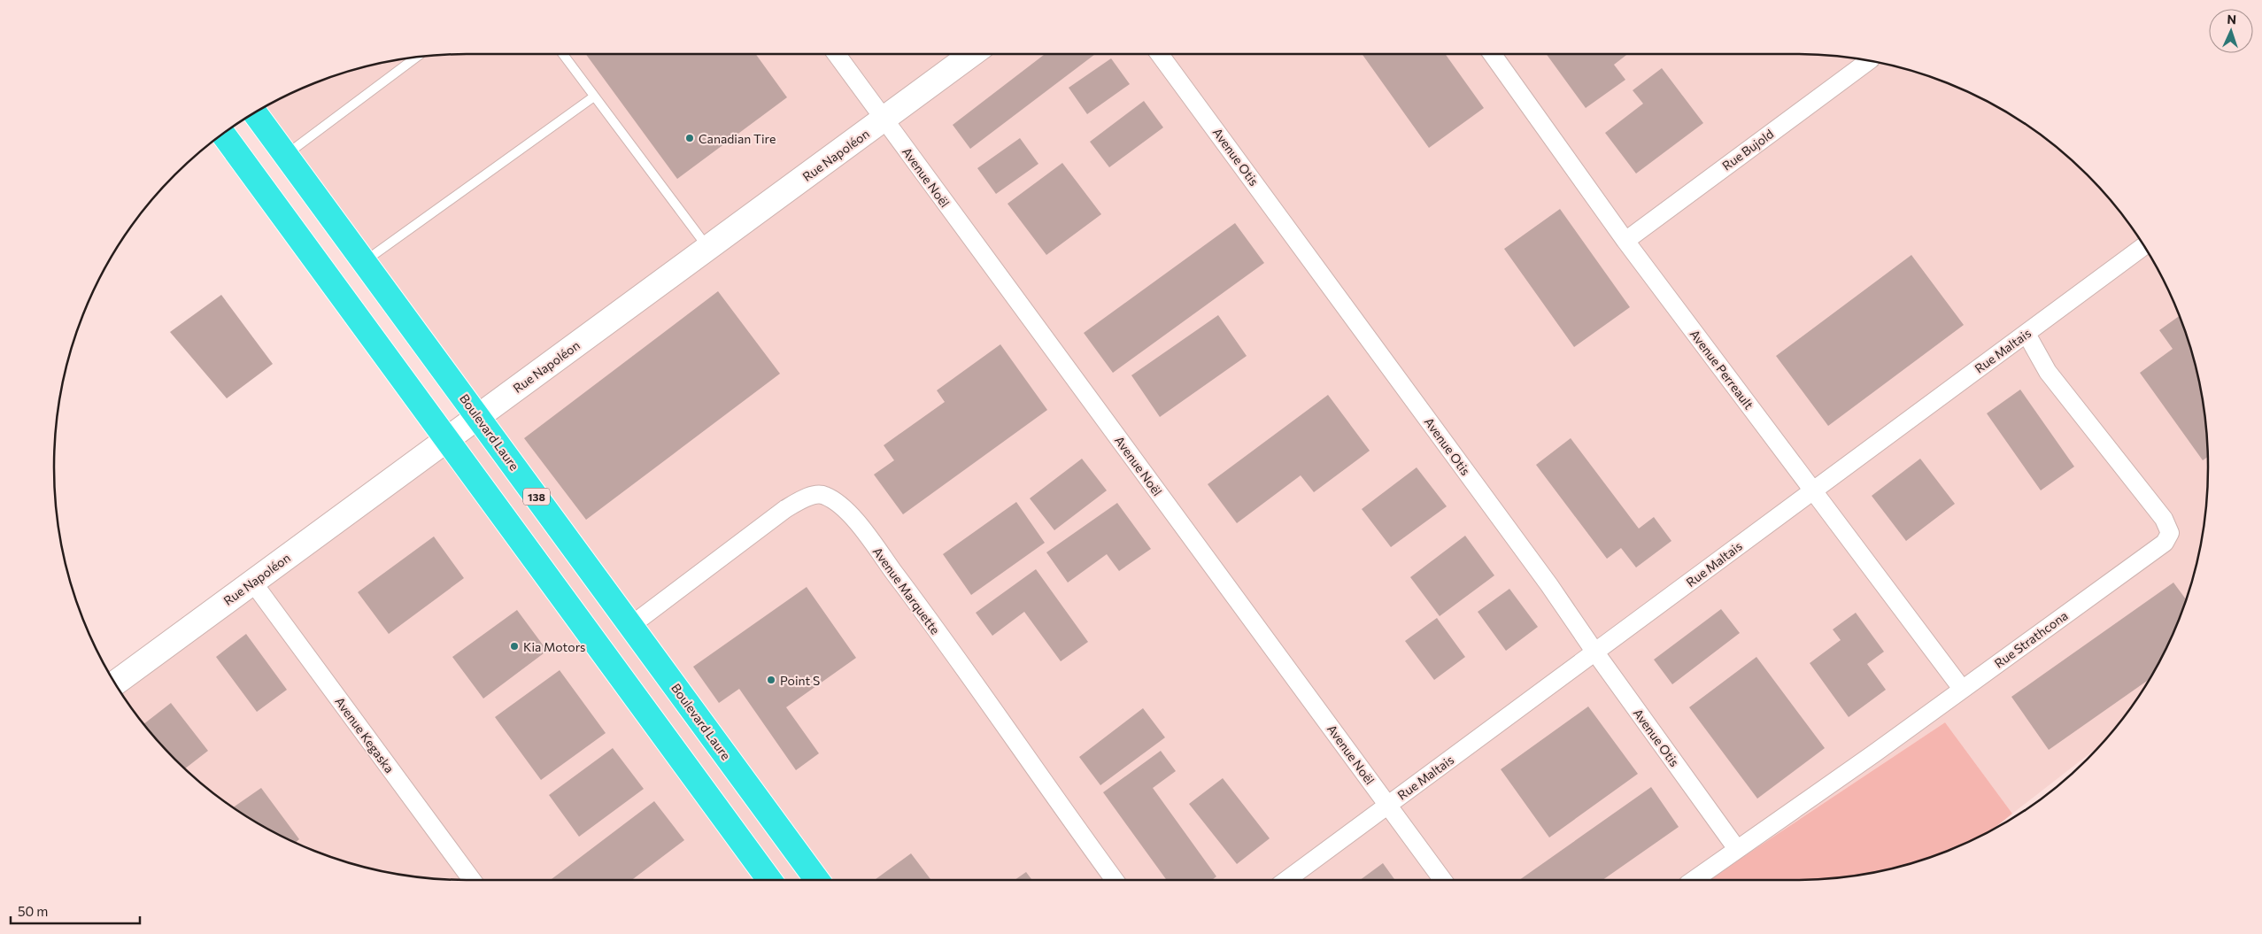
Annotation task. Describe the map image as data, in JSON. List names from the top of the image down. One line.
{"streets":{"highway":["Boulevard Laure","138"],"street":["Rue Bujold","Rue Napoléon","Avenue Otis","Avenue Noël","Rue Maltais","Avenue Perreault","Avenue Marquette","Rue Strathcona","Avenue Kegaska"]},"crossings":[["Rue Bujold","Avenue Perreault"],["Rue Napoléon","Avenue Noël"],["Rue Napoléon","Boulevard Laure"],["Rue Napoléon","Avenue Kegaska"],["Avenue Otis","Rue Maltais"],["Avenue Otis","Rue Strathcona"],["Avenue Noël","Rue Maltais"],["Rue Maltais","Avenue Perreault"],["Rue Maltais","Rue Strathcona"],["Avenue Perreault","Rue Strathcona"],["Boulevard Laure","Avenue Marquette"]],"places":["Canadian Tire","Kia Motors","Point S"],"scale_bar":"50 m","north":"top"}
